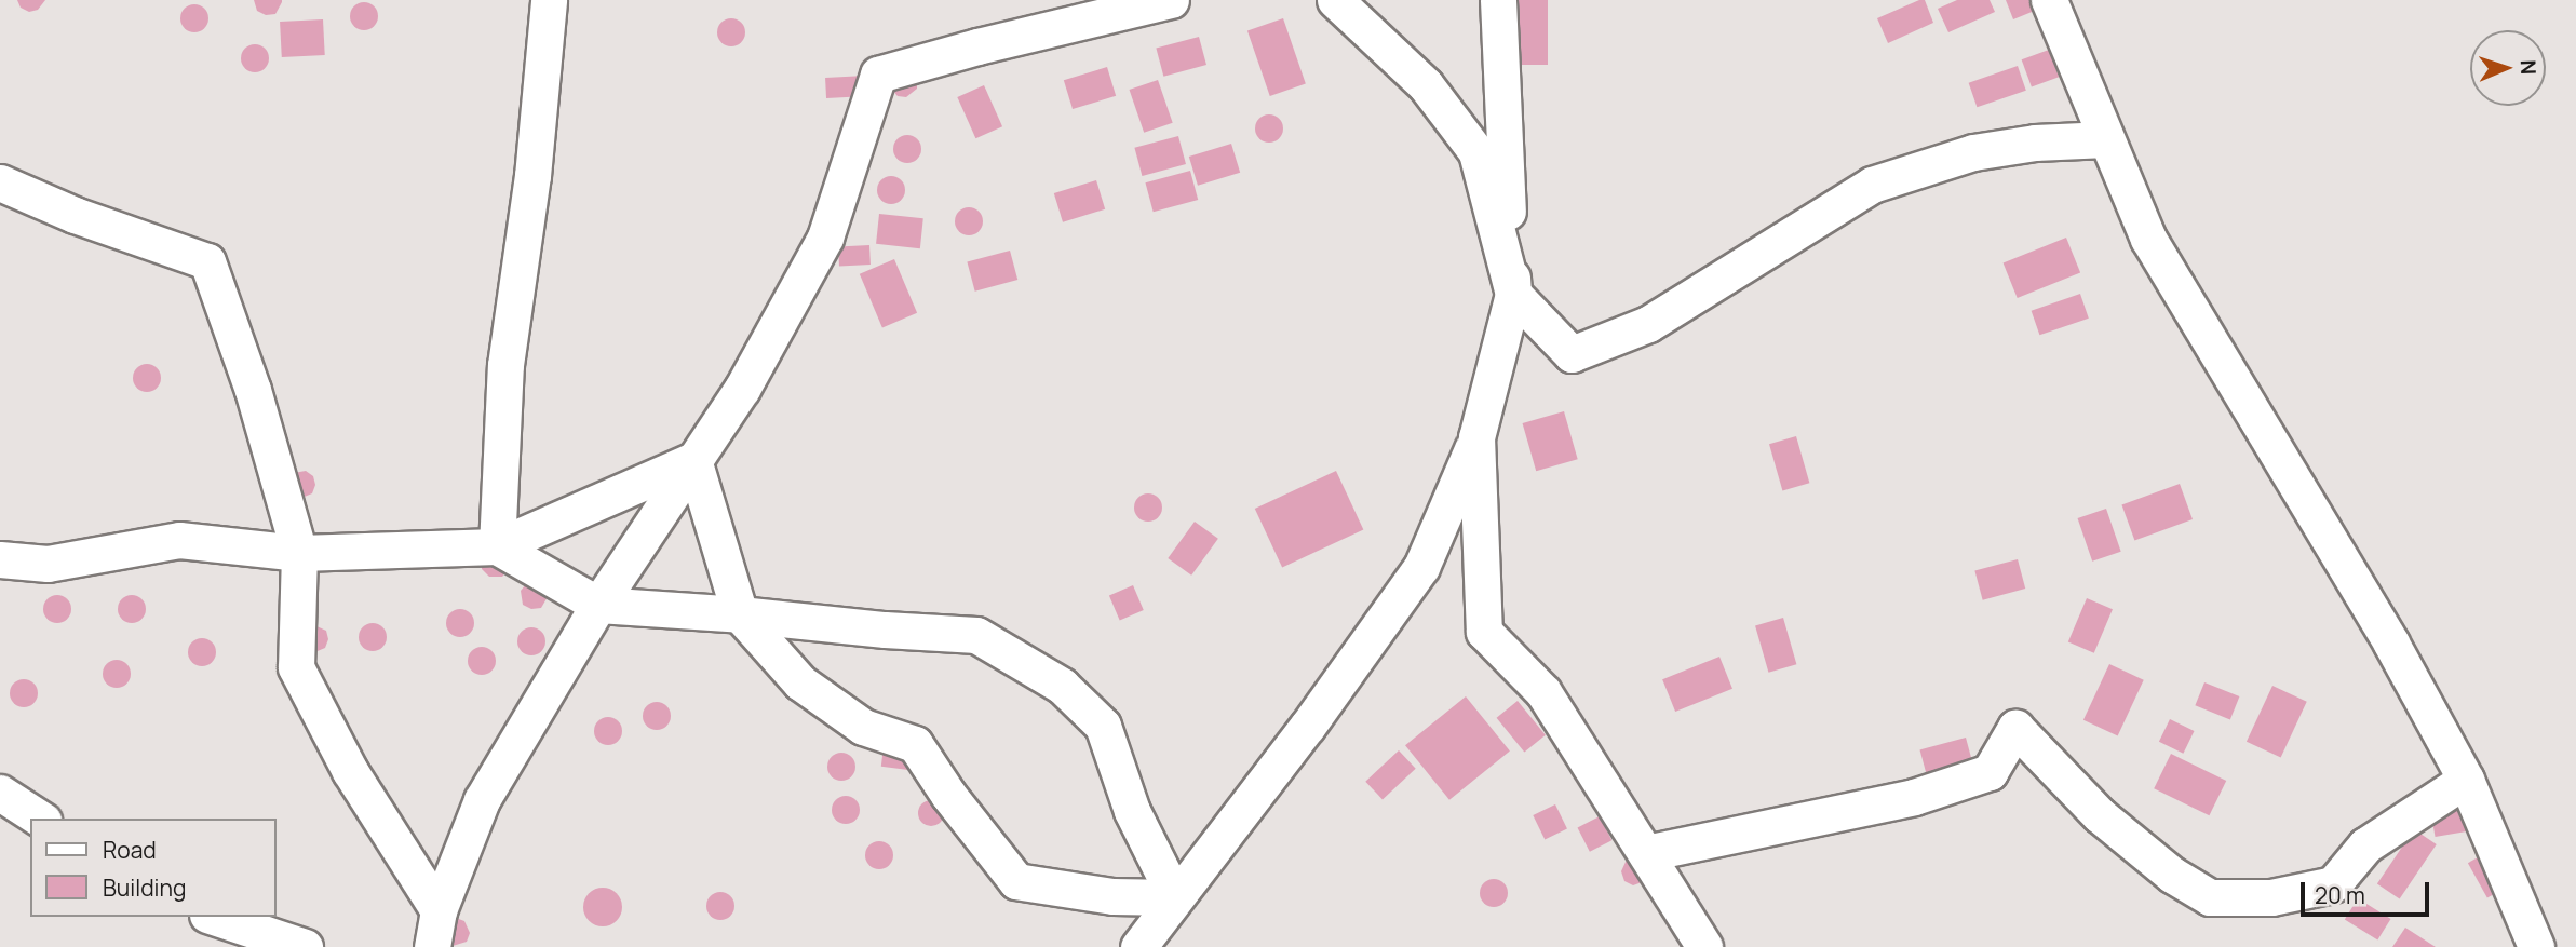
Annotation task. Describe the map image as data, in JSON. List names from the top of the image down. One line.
{"legend":["Road","Building"],"scale_bar":"20 m","north":"right"}
